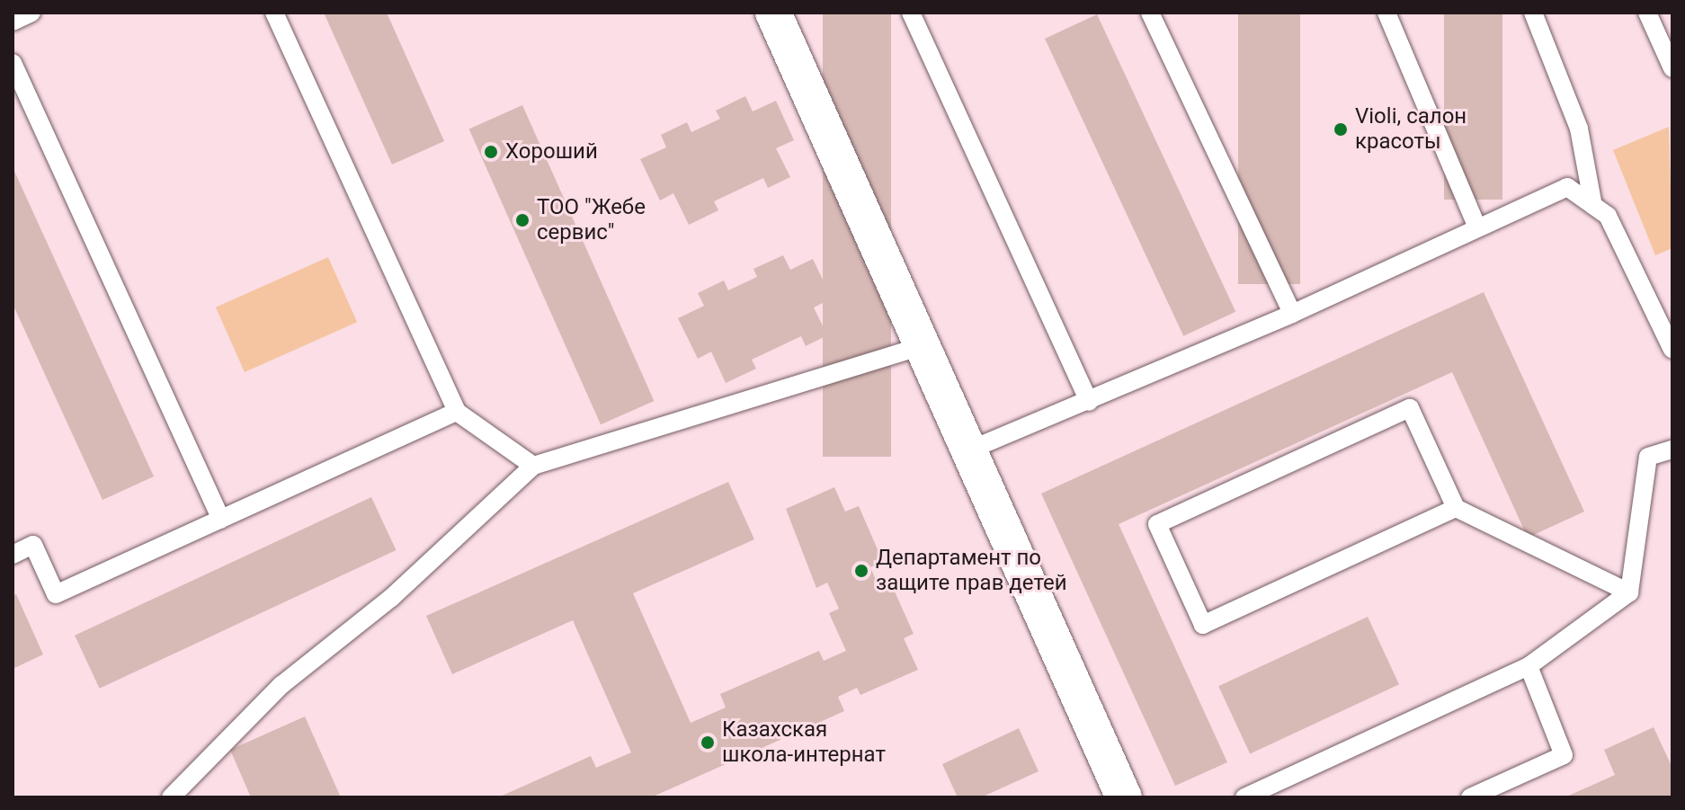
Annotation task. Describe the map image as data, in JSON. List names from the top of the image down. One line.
{"places":["Violi, салон красоты","Хороший","ТОО \"Жебе сервис\"","Департамент по защите прав детей","Казахская школа-интернат"]}
